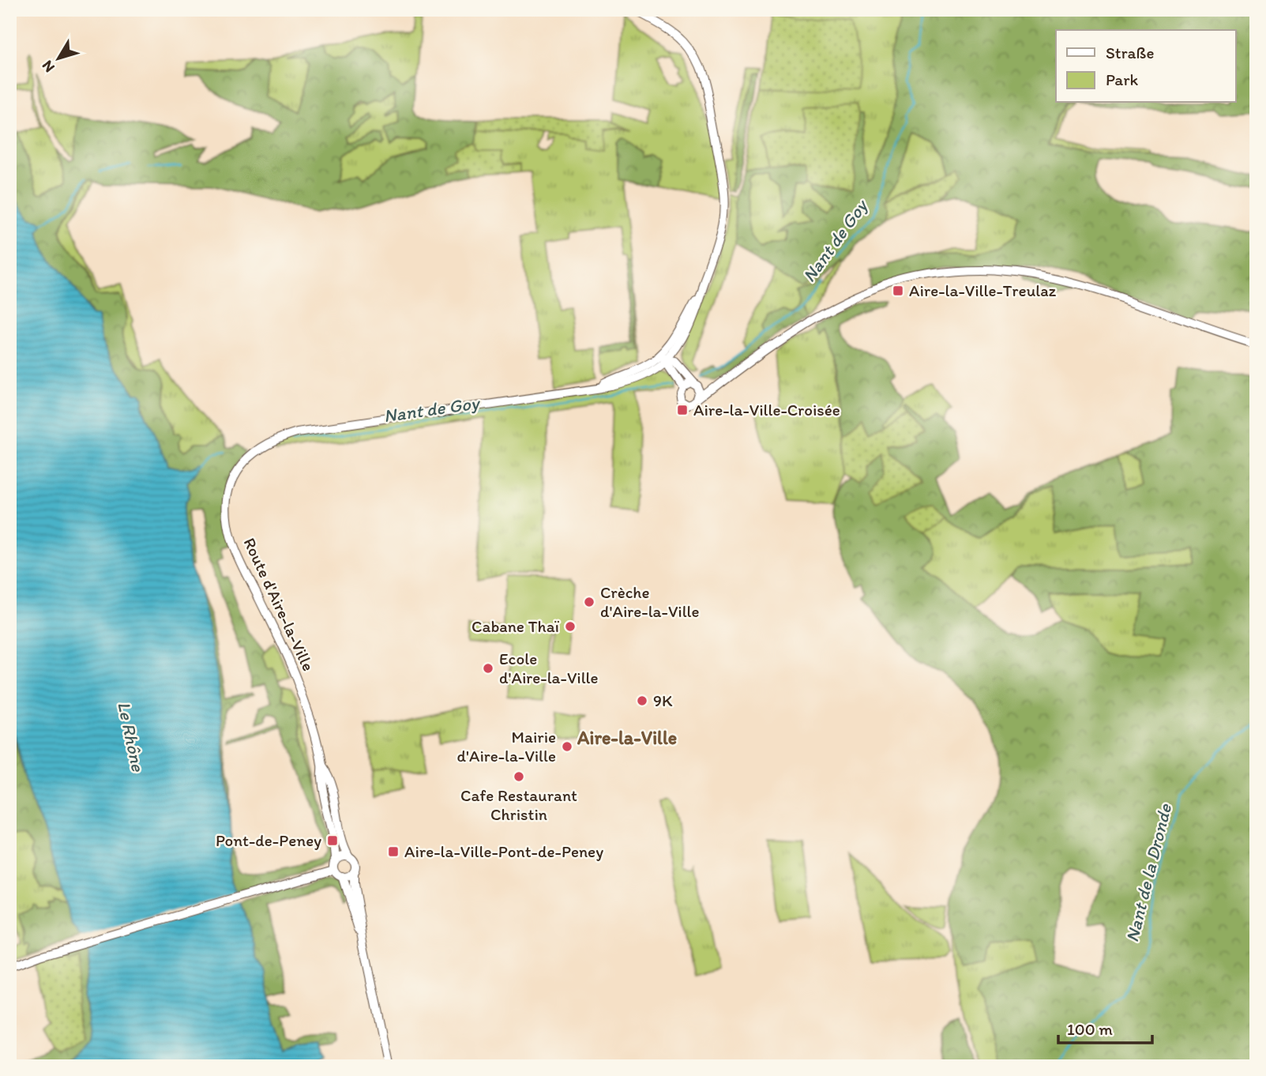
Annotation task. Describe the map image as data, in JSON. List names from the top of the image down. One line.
{"streets":{"main road":["Route d'Aire-la-Ville"]},"districts":["Aire-la-Ville"],"water":["Nant de Goy","Le Rhône","Nant de la Dronde"],"places":{"transit":["Aire-la-Ville-Treulaz","Aire-la-Ville-Croisée","Pont-de-Peney","Aire-la-Ville-Pont-de-Peney"],"other":["Crèche d'Aire-la-Ville","Cabane Thaï","Ecole d'Aire-la-Ville","9K","Mairie d'Aire-la-Ville","Cafe Restaurant Christin"]},"legend":["Straße","Park"],"scale_bar":"100 m","north":"bottom left"}
